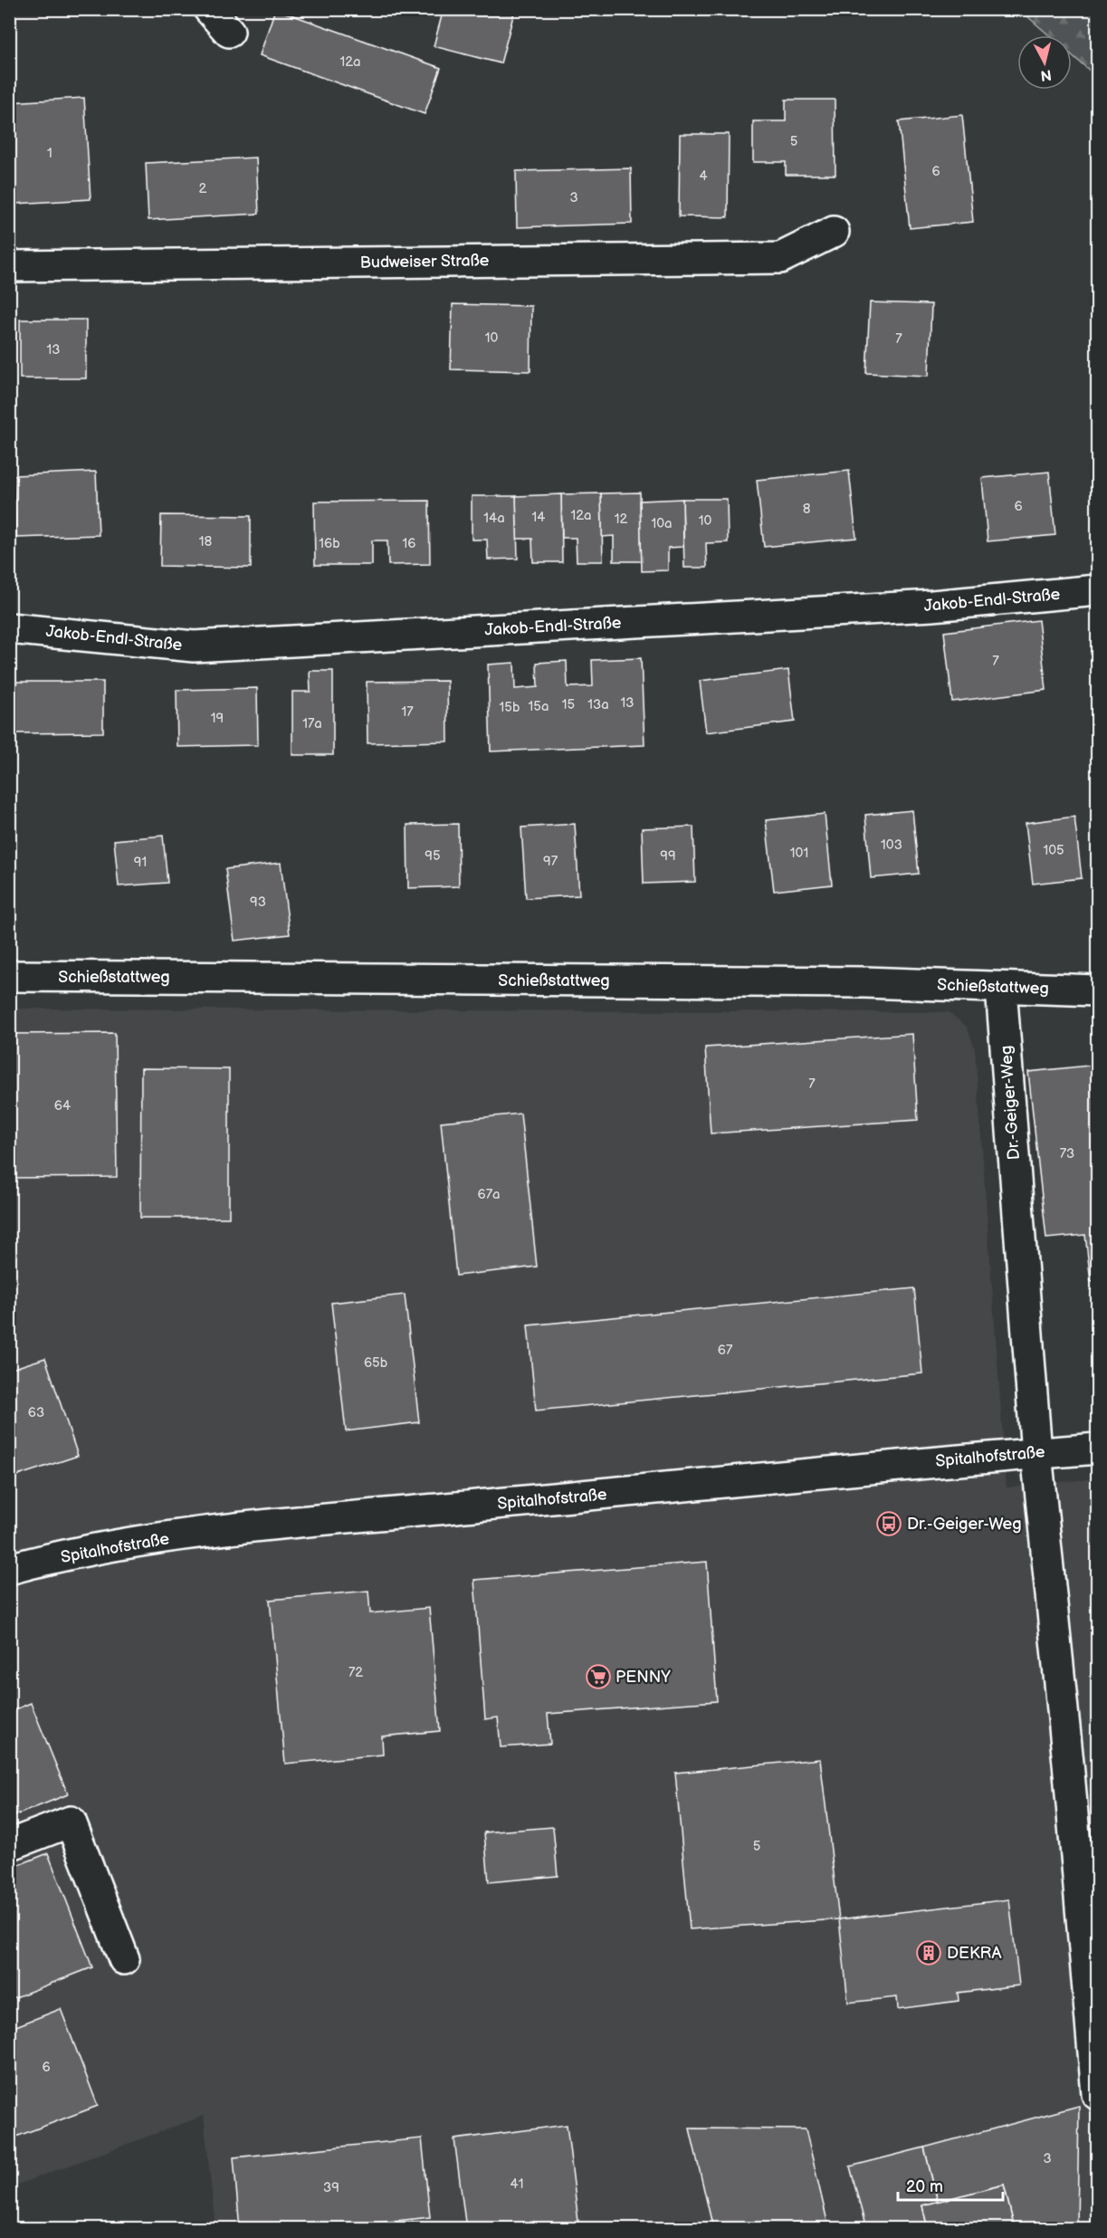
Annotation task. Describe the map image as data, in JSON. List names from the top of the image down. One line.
{"streets":{"street":["Budweiser Straße","Jakob-Endl-Straße","Schießstattweg","Dr.-Geiger-Weg","Spitalhofstraße"]},"crossings":[["Schießstattweg","Dr.-Geiger-Weg"],["Dr.-Geiger-Weg","Spitalhofstraße"]],"places":{"bus stop":["Dr.-Geiger-Weg"],"supermarket":["PENNY"],"building":["DEKRA"]},"house_numbers":["12a","5","1","6","4","2","3","10","7","13","6","8","12a","14","14a","12","10","10a","18","16b","16","7","13","15","13a","15a","15b","17","19","17a","103","105","101","95","99","97","91","93","7","64","73","67a","67","65b","63","72","5","6","3","41","39"],"scale_bar":"20 m","north":"bottom"}
